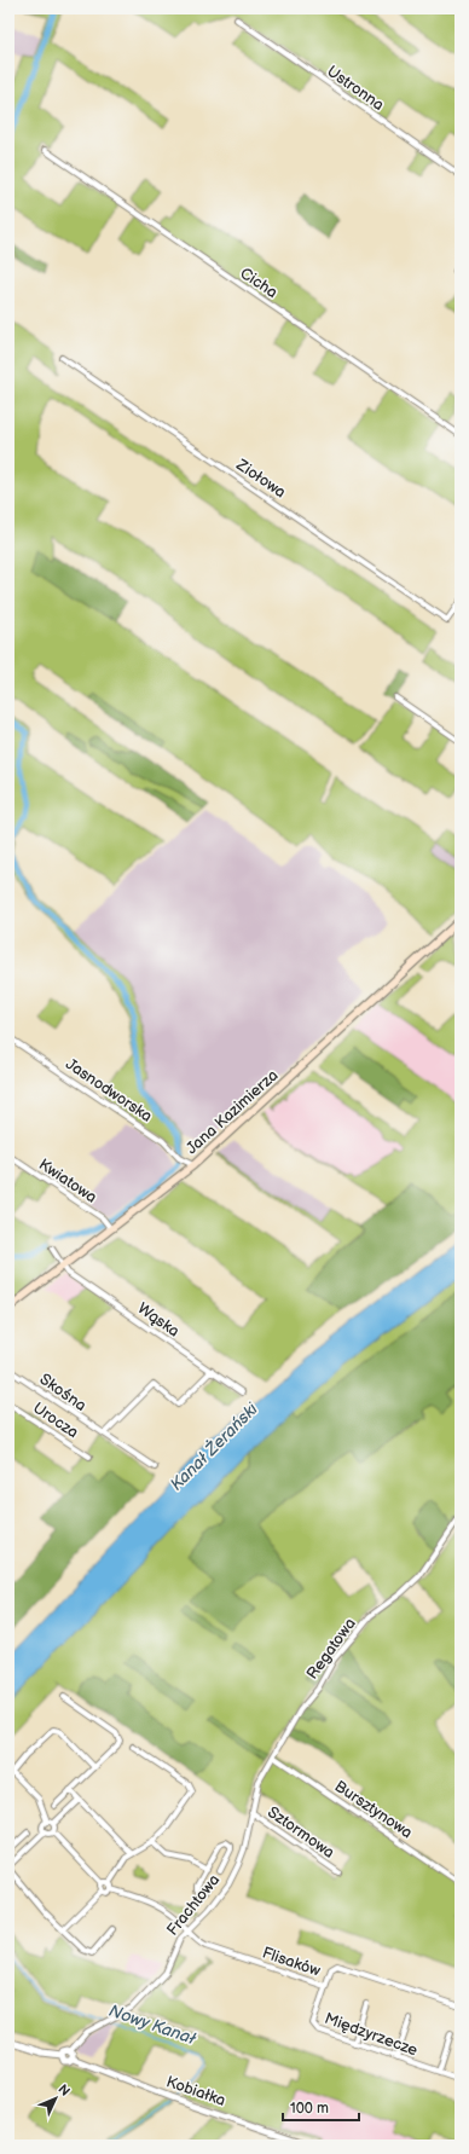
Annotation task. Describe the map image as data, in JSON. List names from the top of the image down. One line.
{"streets":{"main road":["Jana Kazimierza"],"street":["Ustronna","Cicha","Ziołowa","Jasnodworska","Kwiatowa","Wąska","Skośna","Urocza","Regatowa","Bursztynowa","Sztormowa","Frachtowa","Flisaków","Międzyrzecze","Kobiałka"]},"crossings":[["Jasnodworska","Jana Kazimierza"],["Jana Kazimierza","Kwiatowa"],["Jana Kazimierza","Wąska"],["Regatowa","Bursztynowa"],["Regatowa","Sztormowa"],["Regatowa","Frachtowa"],["Sztormowa","Frachtowa"],["Frachtowa","Flisaków"],["Frachtowa","Kobiałka"],["Flisaków","Międzyrzecze"]],"water":["Kanał Żerański","Nowy Kanał"],"scale_bar":"100 m","north":"top right"}
